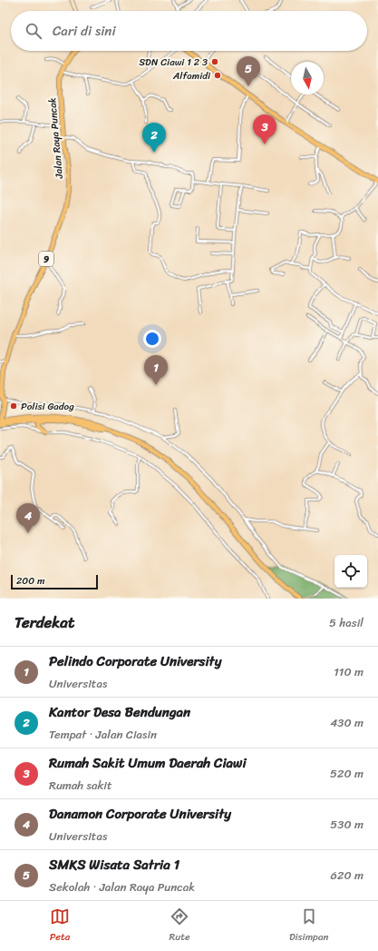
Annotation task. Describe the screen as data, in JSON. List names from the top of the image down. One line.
{"streets":{"highway":["Jalan Raya Puncak","9"]},"places":["SDN Ciawi 1 2 3","Alfamidi","Polisi Gadog"],"scale_bar":"200 m","north":"bottom","page":{"search":"Cari di sini","pins":["5","3","2","1","4"],"scale":"200 m","heading":["Terdekat","5 hasil"],"list":[{"mark":"1","name":"Pelindo Corporate University","note":"Universitas","value":"110 m"},{"mark":"2","name":"Kantor Desa Bendungan","note":"Tempat · Jalan Ciasin","value":"430 m"},{"mark":"3","name":"Rumah Sakit Umum Daerah Ciawi","note":"Rumah sakit","value":"520 m"},{"mark":"4","name":"Danamon Corporate University","note":"Universitas","value":"530 m"},{"mark":"5","name":"SMKS Wisata Satria 1","note":"Sekolah · Jalan Raya Puncak","value":"620 m"}],"nav":["Peta","Rute","Disimpan"]}}
